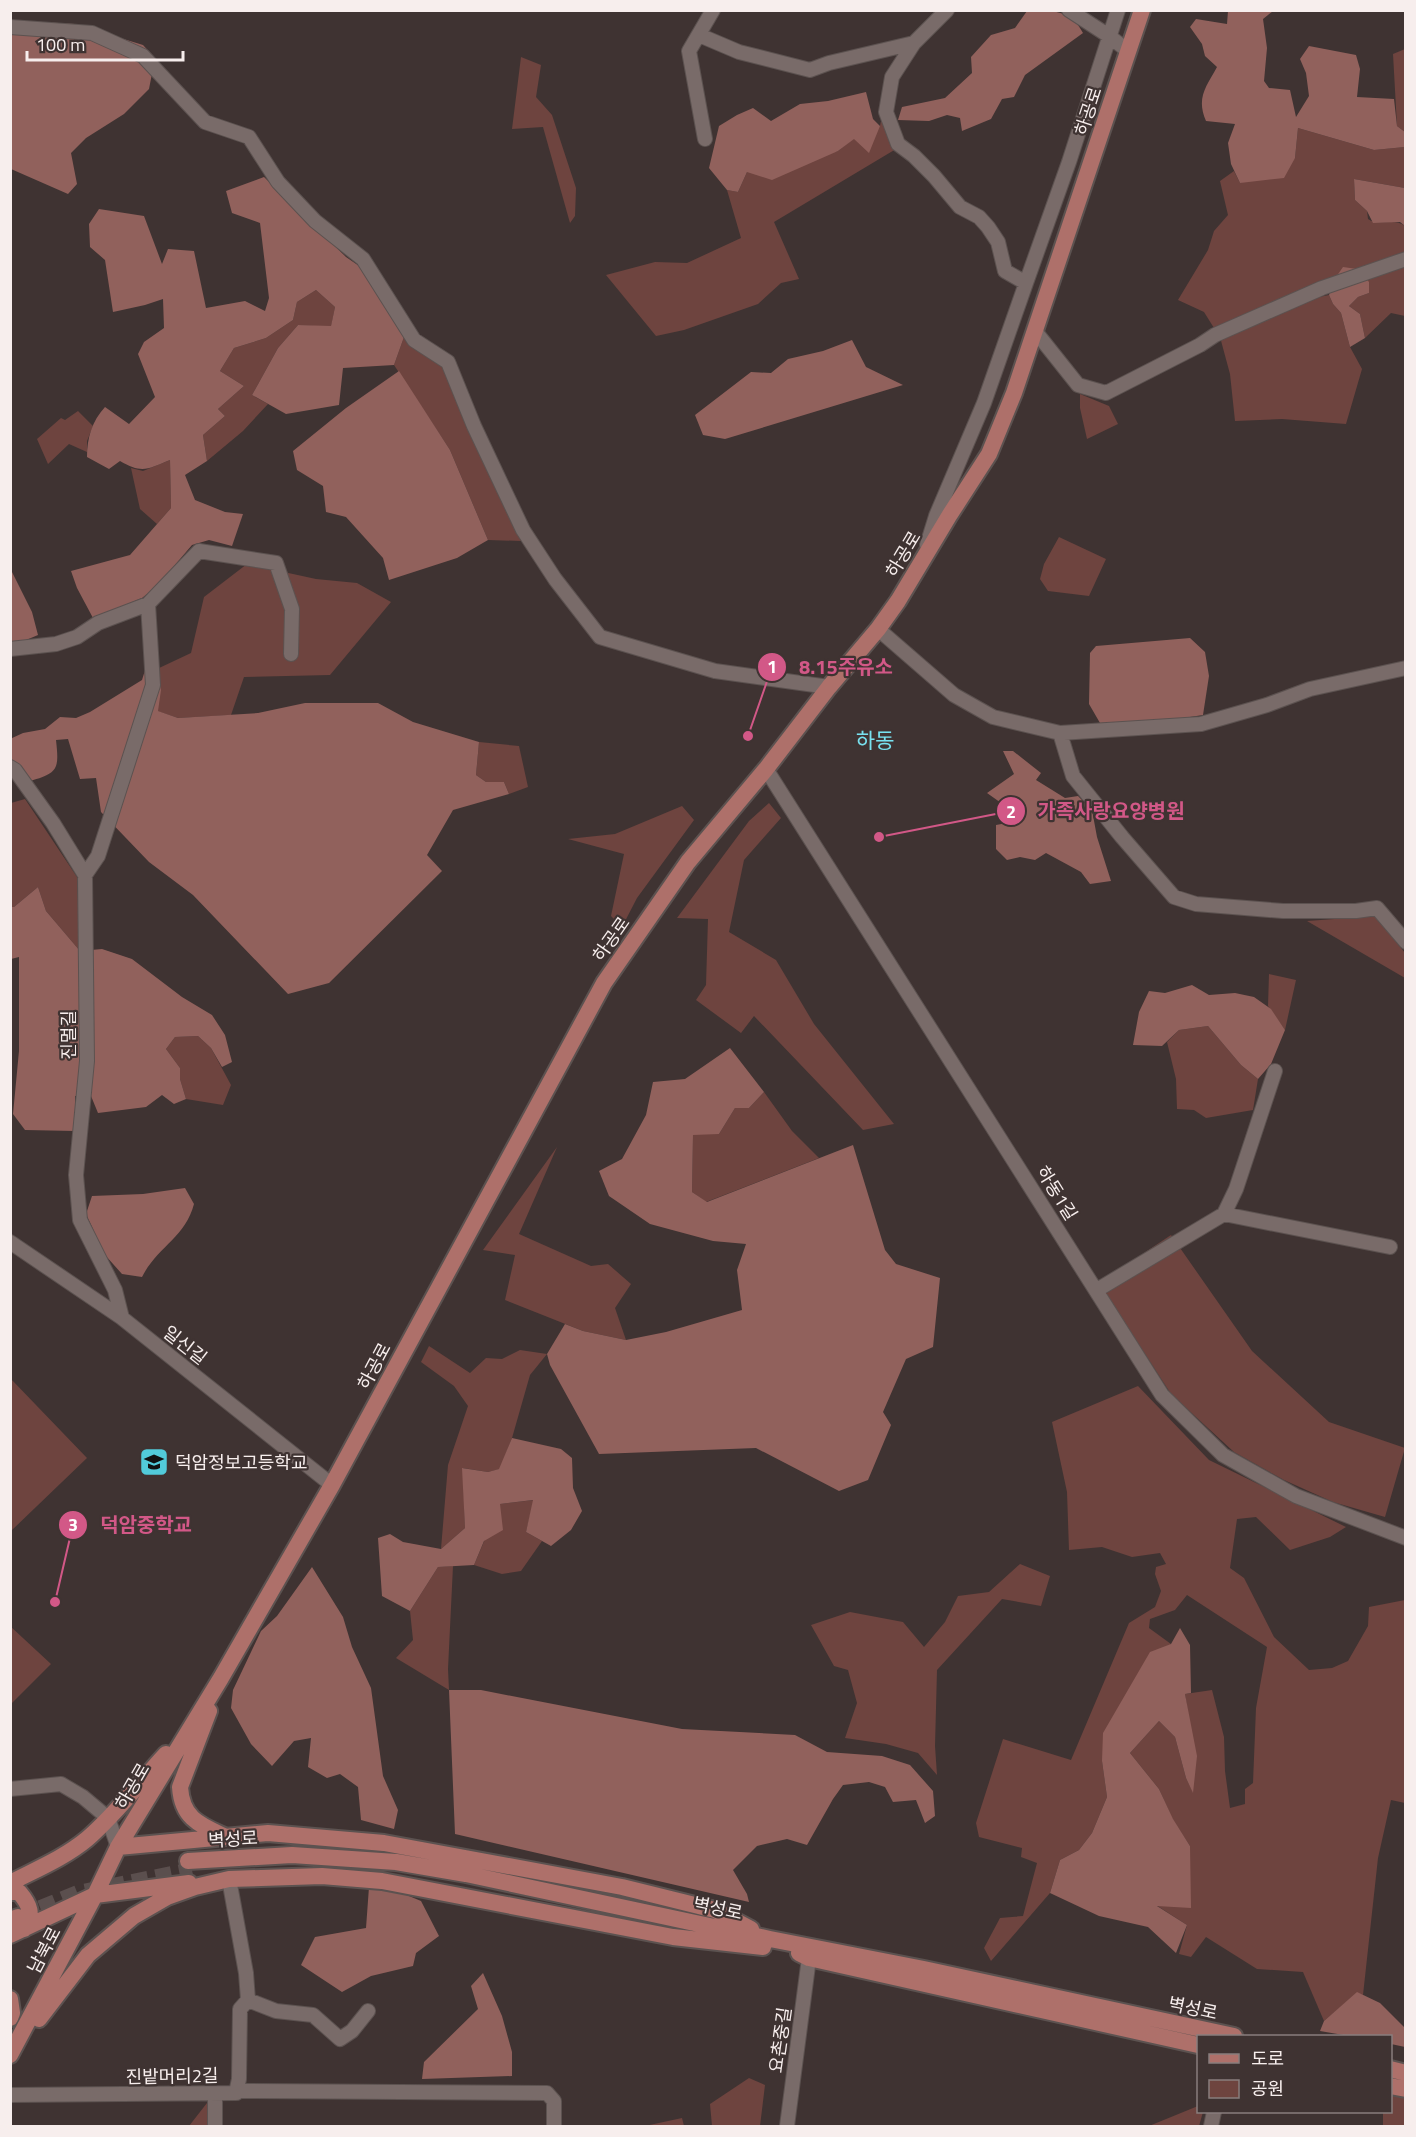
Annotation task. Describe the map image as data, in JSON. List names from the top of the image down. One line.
{"streets":{"main road":["하공로","벽성로","남북로"],"street":["진멀길","하동1길","일신길","요촌중길","진밭머리2길"]},"crossings":[["하공로","하동1길"],["하공로","일신길"],["하공로","남북로"],["진멀길","일신길"],["벽성로","요촌중길"]],"districts":["하동"],"places":{"other":["8.15주유소","가족사랑요양병원","덕암중학교"],"school or university":["덕암정보고등학교"]},"legend":["도로","공원"],"scale_bar":"100 m"}
